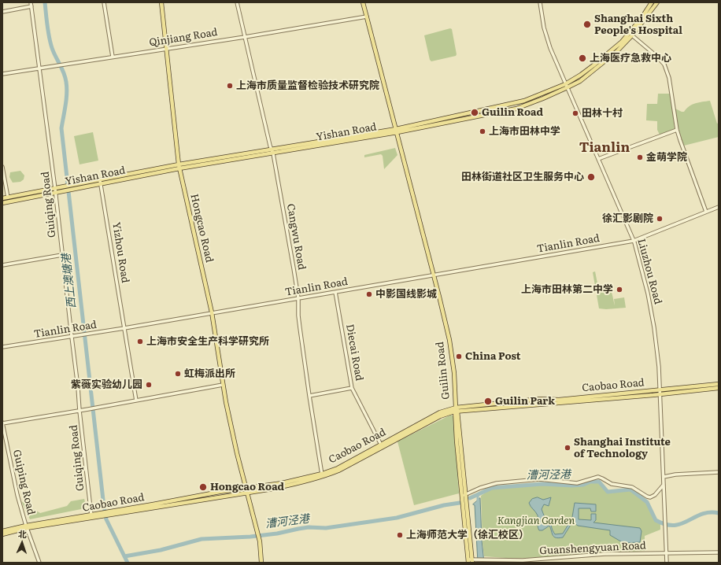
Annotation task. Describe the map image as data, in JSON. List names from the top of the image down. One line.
{"streets":{"main road":["Yishan Road","Hongcao Road","Guilin Road","Caobao Road"],"street":["Qinjiang Road","Guiqing Road","Cangwu Road","Tianlin Road","Yizhou Road","Liuzhou Road","Diecai Road","Guiping Road","Guanshengyuan Road"]},"crossings":[["Qinjiang Road","Guiqing Road"],["Qinjiang Road","Hongcao Road"],["Qinjiang Road","Cangwu Road"],["Qinjiang Road","Guilin Road"],["Yishan Road","Guiqing Road"],["Yishan Road","Hongcao Road"],["Yishan Road","Cangwu Road"],["Yishan Road","Yizhou Road"],["Yishan Road","Liuzhou Road"],["Yishan Road","Guilin Road"],["Guiqing Road","Tianlin Road"],["Guiqing Road","Caobao Road"],["Hongcao Road","Tianlin Road"],["Hongcao Road","Caobao Road"],["Cangwu Road","Tianlin Road"],["Cangwu Road","Caobao Road"],["Tianlin Road","Yizhou Road"],["Tianlin Road","Liuzhou Road"],["Tianlin Road","Diecai Road"],["Tianlin Road","Guilin Road"],["Liuzhou Road","Caobao Road"],["Liuzhou Road","Guanshengyuan Road"],["Diecai Road","Caobao Road"],["Guilin Road","Caobao Road"],["Guilin Road","Guanshengyuan Road"],["Caobao Road","Guiping Road"]],"districts":["Tianlin"],"water":["西上澳塘港","漕河泾港"],"parks":["Kangjian Garden"],"places":["Shanghai Sixth People's Hospital","上海医疗急救中心","上海市质量监督检验技术研究院","Guilin Road","田林十村","上海市田林中学","金萌学院","田林街道社区卫生服务中心","徐汇影剧院","上海市田林第二中学","中影国线影城","上海市安全生产科学研究所","China Post","虹梅派出所","紫薇实验幼儿园","Guilin Park","Shanghai Institute of Technology","Hongcao Road","上海师范大学（徐汇校区）"],"north":"top"}
